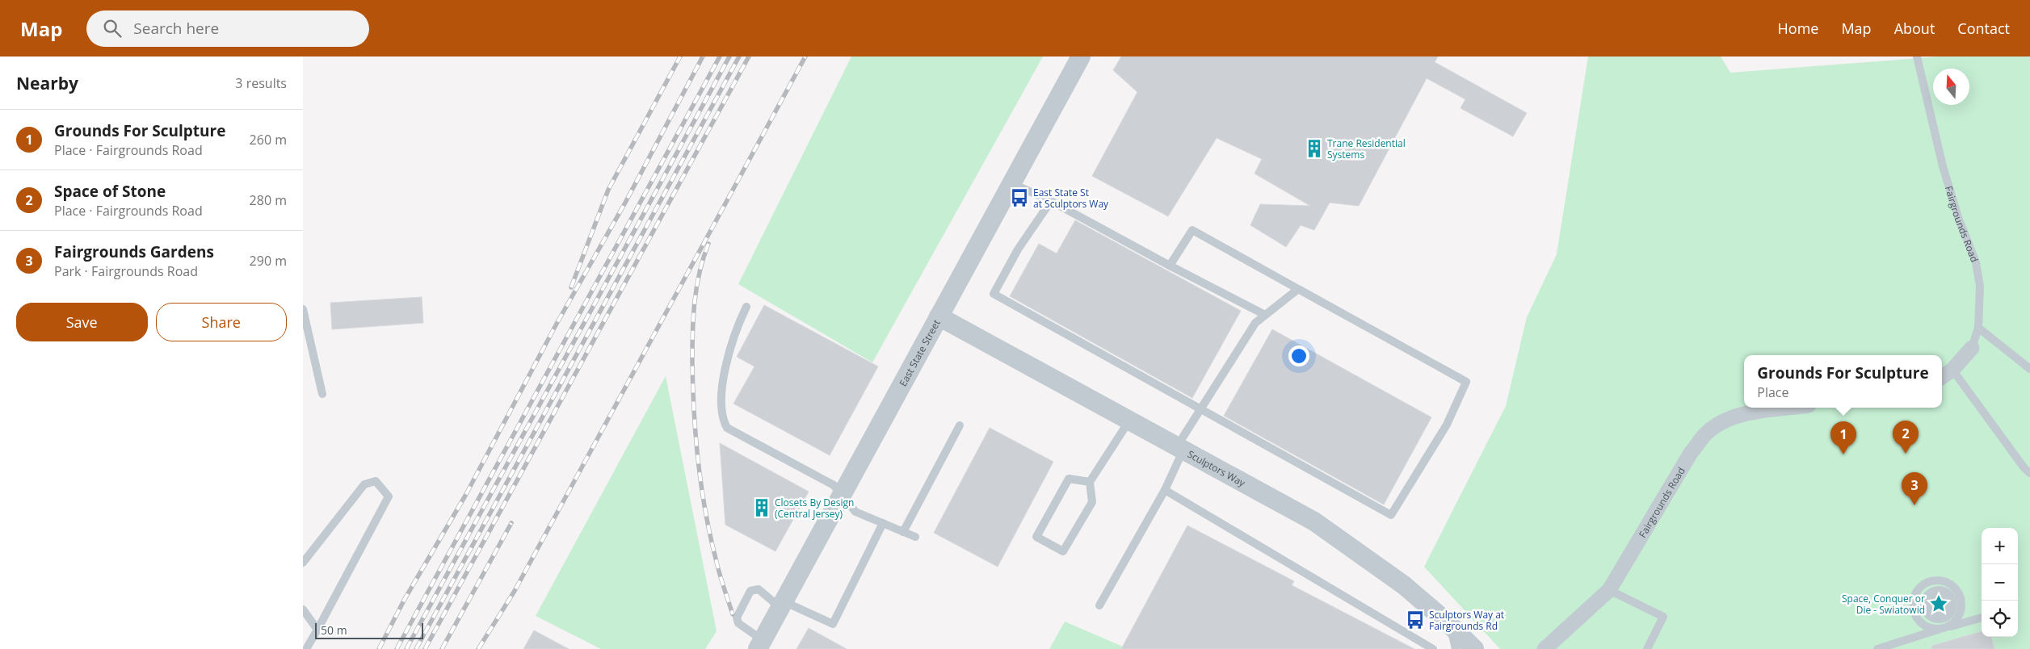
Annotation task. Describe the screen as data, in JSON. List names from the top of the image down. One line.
{"streets":{"street":["Fairgrounds Road","East State Street","Sculptors Way"]},"crossings":[["East State Street","Sculptors Way"]],"places":{"building":["Trane Residential Systems","Closets By Design (Central Jersey)"],"bus stop":["East State St at Sculptors Way","Sculptors Way at Fairgrounds Rd"],"place":["Space, Conquer or Die - Swiatowid"]},"scale_bar":"50 m","north":"top","page":{"header":"Map","search":"Search here","nav":["Home","Map","About","Contact"],"heading":["Nearby","3 results"],"list":[{"mark":"1","name":"Grounds For Sculpture","note":"Place · Fairgrounds Road","value":"260 m"},{"mark":"2","name":"Space of Stone","note":"Place · Fairgrounds Road","value":"280 m"},{"mark":"3","name":"Fairgrounds Gardens","note":"Park · Fairgrounds Road","value":"290 m"}],"buttons":["Save","Share"],"popup":["Grounds For Sculpture","Place"],"pins":["2","1","3"],"map_buttons":["+","−"],"scale":"50 m"}}
